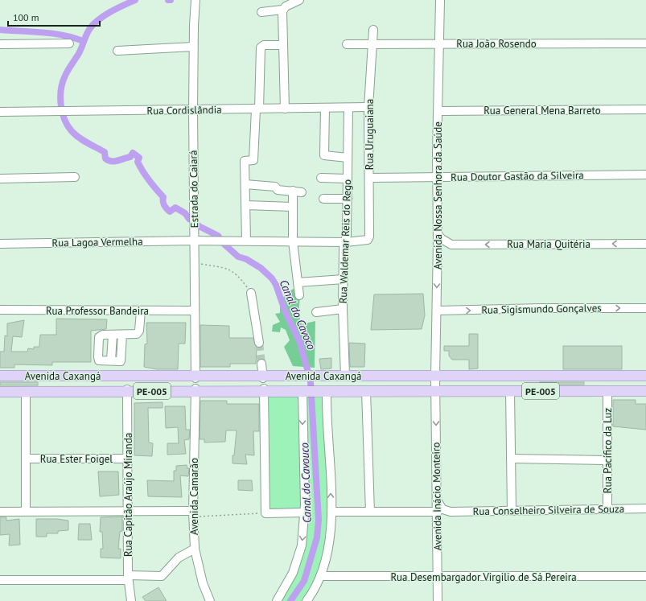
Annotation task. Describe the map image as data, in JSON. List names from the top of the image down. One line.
{"streets":{"main road":["Avenida Caxangá","PE-005"],"street":["Rua João Rosendo","Rua Cordislândia","Rua General Mena Barreto","Rua Uruguaiana","Rua Doutor Gastão da Silveira","Estrada do Caiará","Avenida Nossa Senhora da Saúde","Rua Waldemar Reis do Rego","Rua Lagoa Vermelha","Rua Maria Quitéria","Rua Sigismundo Gonçalves","Rua Professor Bandeira","Rua Pacífico da Luz","Rua Ester Foigel","Rua Capitão Araújo Miranda","Avenida Camarão","Avenida Inácio Monteiro","Rua Conselheiro Silveira de Souza","Rua Desembargador Virgilio de Sá Pereira"]},"crossings":[["Rua João Rosendo","Rua Uruguaiana"],["Rua João Rosendo","Avenida Nossa Senhora da Saúde"],["Rua Cordislândia","Rua Uruguaiana"],["Rua Cordislândia","Estrada do Caiará"],["Rua Cordislândia","Rua Waldemar Reis do Rego"],["Rua General Mena Barreto","Avenida Nossa Senhora da Saúde"],["Rua Uruguaiana","Rua Doutor Gastão da Silveira"],["Rua Uruguaiana","Rua Waldemar Reis do Rego"],["Rua Doutor Gastão da Silveira","Avenida Nossa Senhora da Saúde"],["Estrada do Caiará","Rua Lagoa Vermelha"],["Estrada do Caiará","Rua Professor Bandeira"],["Estrada do Caiará","Avenida Caxangá"],["Avenida Nossa Senhora da Saúde","Rua Sigismundo Gonçalves"],["Avenida Nossa Senhora da Saúde","Avenida Caxangá"],["Avenida Nossa Senhora da Saúde","Avenida Inácio Monteiro"],["Rua Waldemar Reis do Rego","Avenida Caxangá"],["Avenida Caxangá","Rua Pacífico da Luz"],["Avenida Caxangá","Rua Capitão Araújo Miranda"],["Avenida Caxangá","Avenida Camarão"],["Avenida Caxangá","Avenida Inácio Monteiro"],["Rua Pacífico da Luz","Rua Conselheiro Silveira de Souza"],["Rua Ester Foigel","Rua Capitão Araújo Miranda"],["Avenida Inácio Monteiro","Rua Desembargador Virgilio de Sá Pereira"]],"one_way":["Rua Maria Quitéria"],"water":["Canal do Cavoco","Canal do Cavouco"],"scale_bar":"100 m"}
